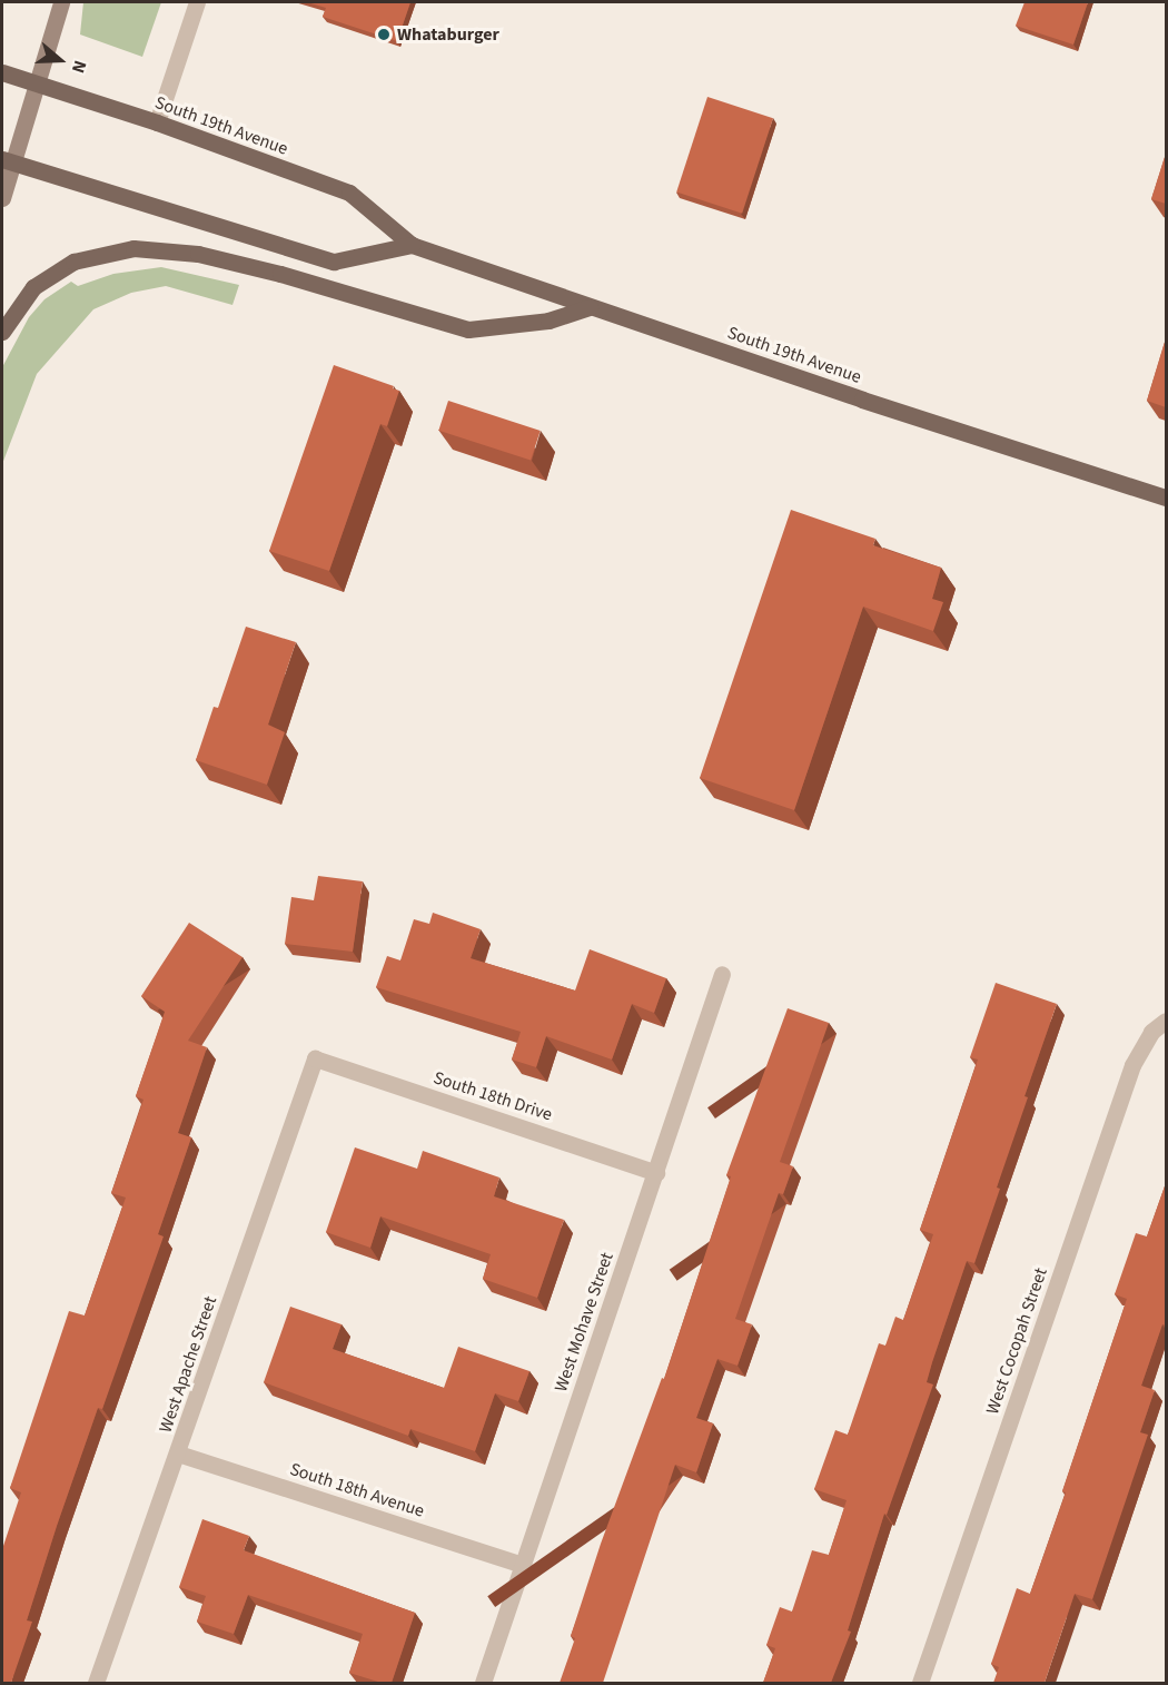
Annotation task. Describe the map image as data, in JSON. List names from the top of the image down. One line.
{"streets":{"main road":["South 19th Avenue"],"street":["South 18th Drive","West Mohave Street","West Cocopah Street","West Apache Street","South 18th Avenue"]},"crossings":[["South 18th Drive","West Mohave Street"],["South 18th Drive","West Apache Street"],["West Mohave Street","South 18th Avenue"],["West Apache Street","South 18th Avenue"]],"places":["Whataburger"],"north":"right"}
